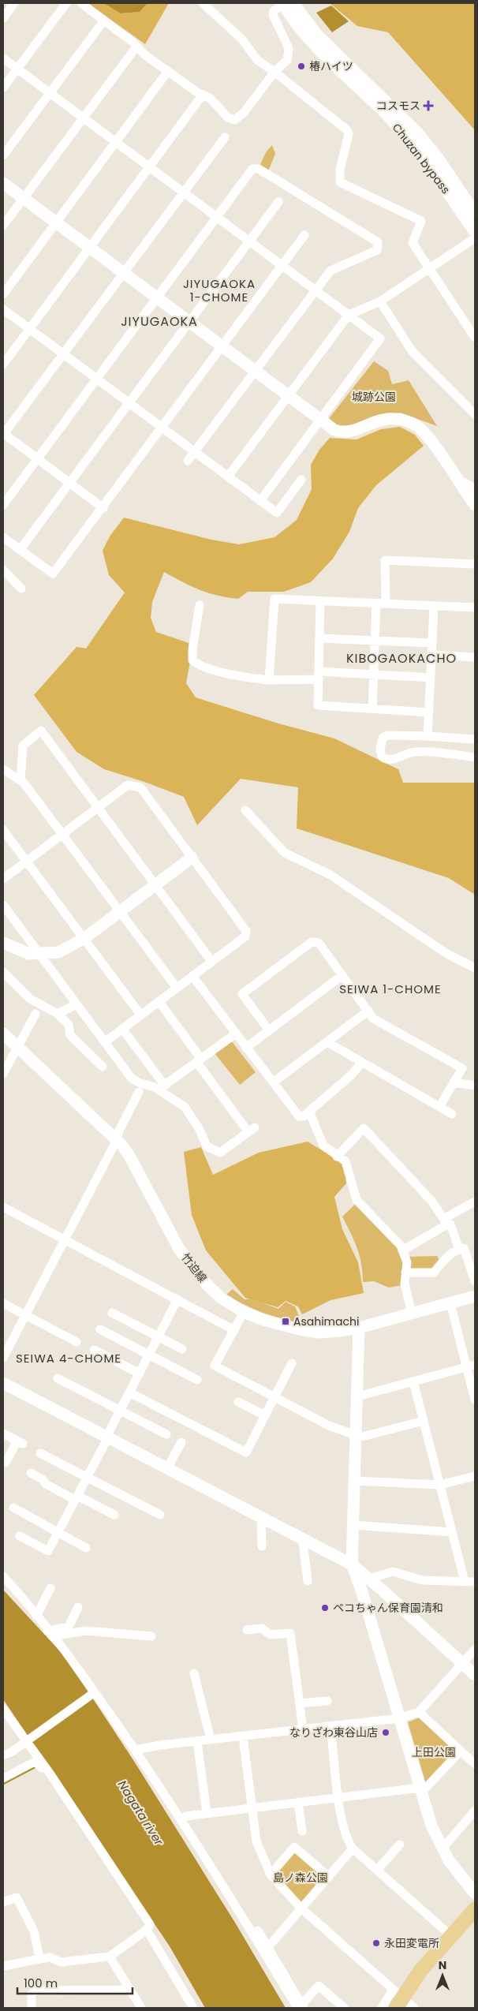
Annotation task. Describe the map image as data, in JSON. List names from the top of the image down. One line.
{"streets":{"street":["Chuzan bypass","竹迫線"]},"districts":["JIYUGAOKA 1-CHOME","JIYUGAOKA","KIBOGAOKACHO","SEIWA 1-CHOME","SEIWA 4-CHOME"],"water":["Nagata river"],"parks":["城跡公園","上田公園","島ノ森公園"],"places":{"other":["椿ハイツ","ペコちゃん保育園清和","なりざわ東谷山店","永田変電所"],"health":["コスモス"],"transit":["Asahimachi"]},"scale_bar":"100 m","north":"top"}
